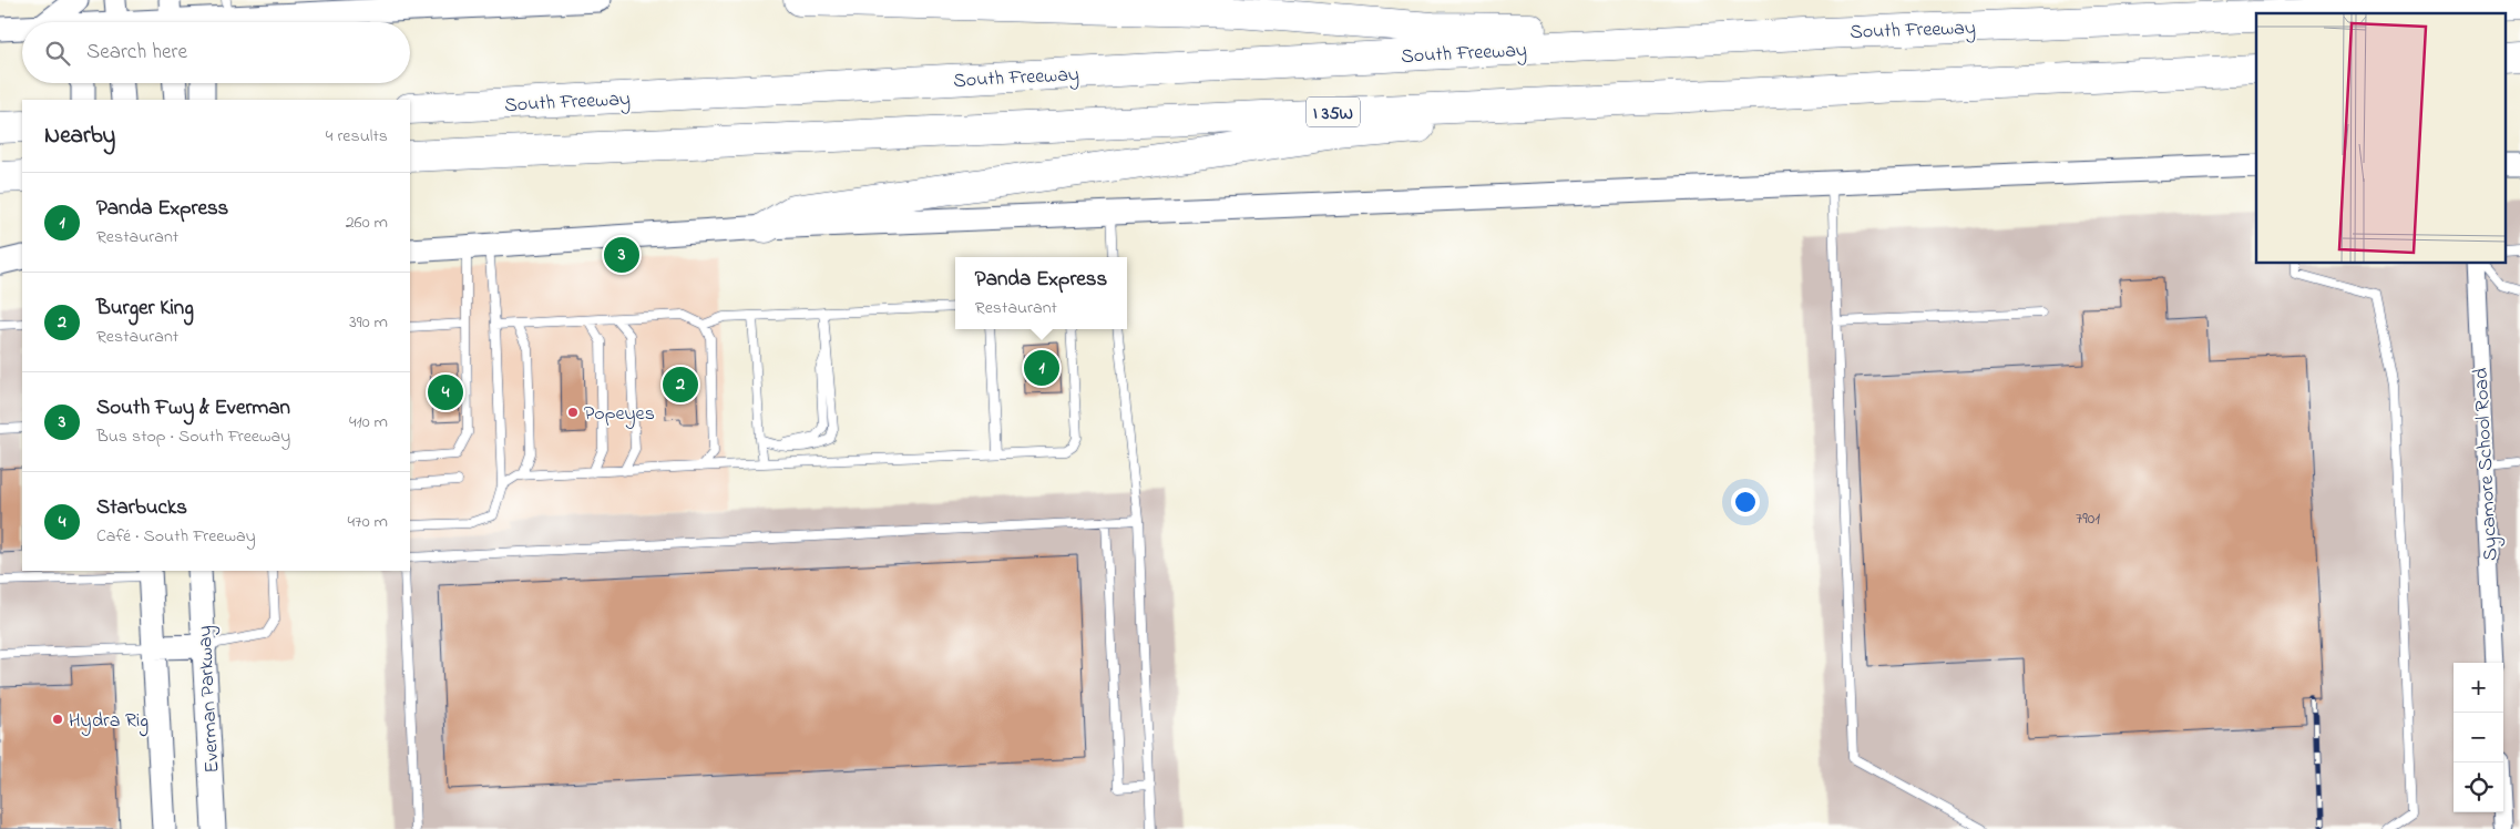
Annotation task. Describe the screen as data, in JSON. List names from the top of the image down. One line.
{"streets":{"highway":["South Freeway","I 35W"],"main road":["Everman Parkway"],"street":["Sycamore School Road"]},"places":["Popeyes","Hydra Rig"],"house_numbers":["7901"],"page":{"search":"Search here","heading":["Nearby","4 results"],"list":[{"mark":"1","name":"Panda Express","note":"Restaurant","value":"260 m"},{"mark":"2","name":"Burger King","note":"Restaurant","value":"390 m"},{"mark":"3","name":"South Fwy & Everman","note":"Bus stop · South Freeway","value":"410 m"},{"mark":"4","name":"Starbucks","note":"Café · South Freeway","value":"470 m"}],"pins":["3","1","2","4"],"popup":["Panda Express","Restaurant"],"map_buttons":["+","−"]}}
